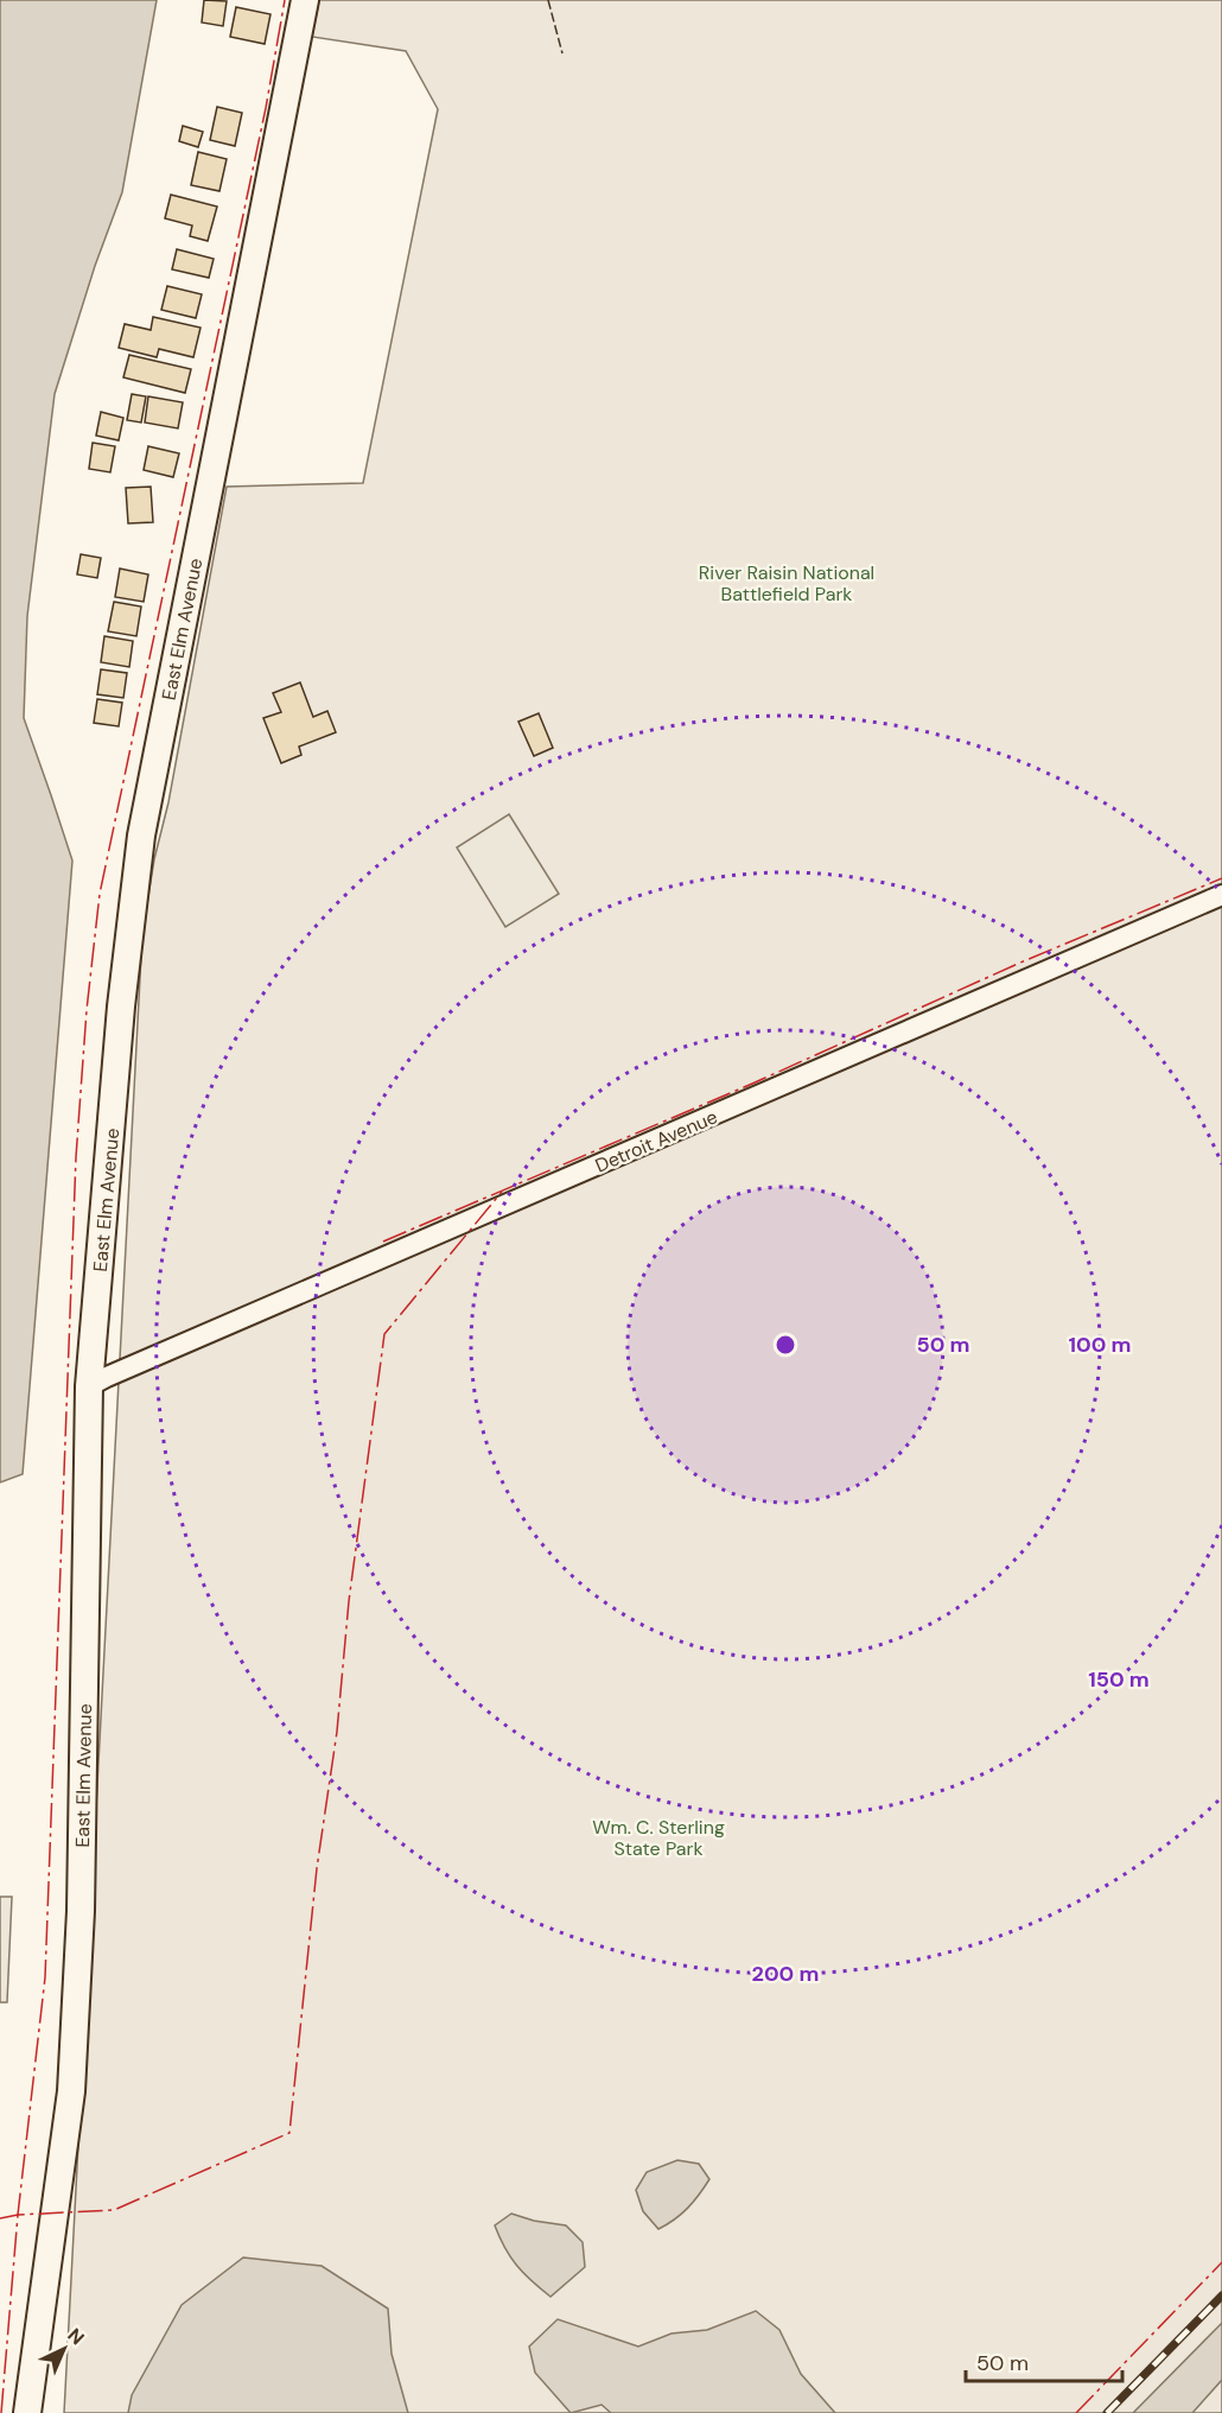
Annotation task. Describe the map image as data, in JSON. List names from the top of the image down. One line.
{"streets":{"main road":["East Elm Avenue"],"street":["Detroit Avenue"]},"crossings":[["East Elm Avenue","Detroit Avenue"]],"parks":["River Raisin National Battlefield Park","Wm. C. Sterling State Park"],"scale_bar":"50 m","north":"top right","rings":["50 m","100 m","150 m","200 m"]}
